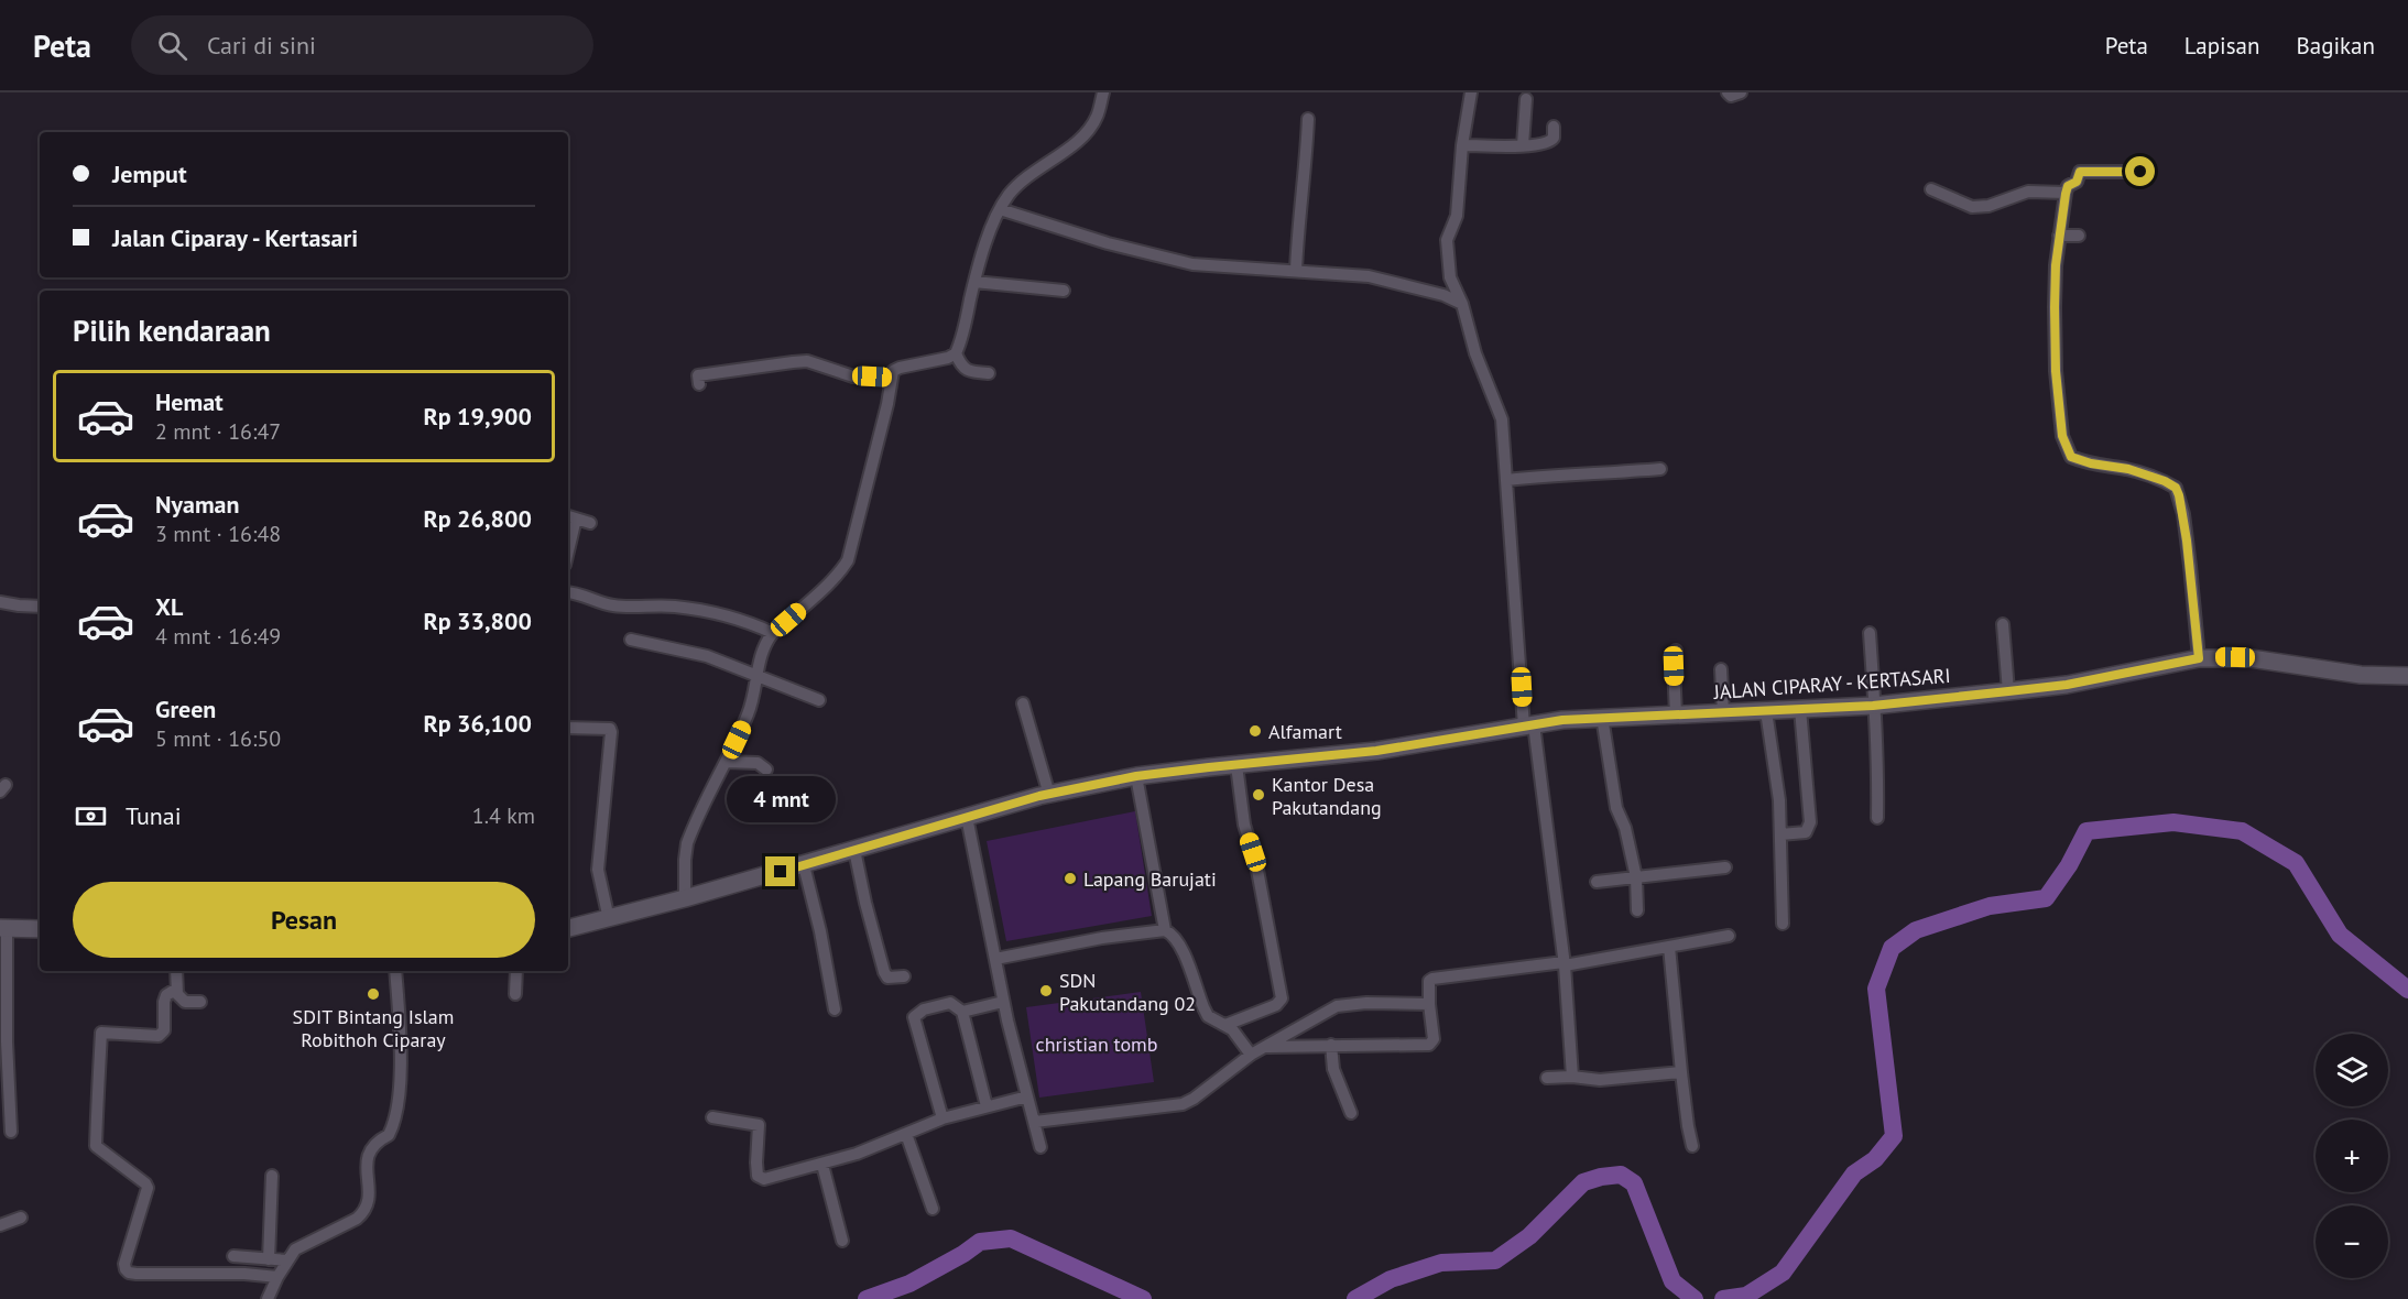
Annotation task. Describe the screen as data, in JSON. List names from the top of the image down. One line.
{"streets":{"main road":["JALAN CIPARAY - KERTASARI"]},"parks":["christian tomb"],"places":["Alfamart","Kantor Desa Pakutandang","Lapang Barujati","SDN Pakutandang 02","SDIT Bintang Islam Robithoh Ciparay"],"page":{"header":"Peta","search":"Cari di sini","nav":["Peta","Lapisan","Bagikan"],"banner":["Jemput","Jalan Ciparay - Kertasari"],"heading":"Pilih kendaraan","list":[{"name":"Hemat","note":"2 mnt · 16:47","value":"Rp 19,900"},{"name":"Nyaman","note":"3 mnt · 16:48","value":"Rp 26,800"},{"name":"XL","note":"4 mnt · 16:49","value":"Rp 33,800"},{"name":"Green","note":"5 mnt · 16:50","value":"Rp 36,100"}],"bubble":"4 mnt","pay":["Tunai","1.4 km"],"buttons":"Pesan","map_buttons":["+","−"]}}
